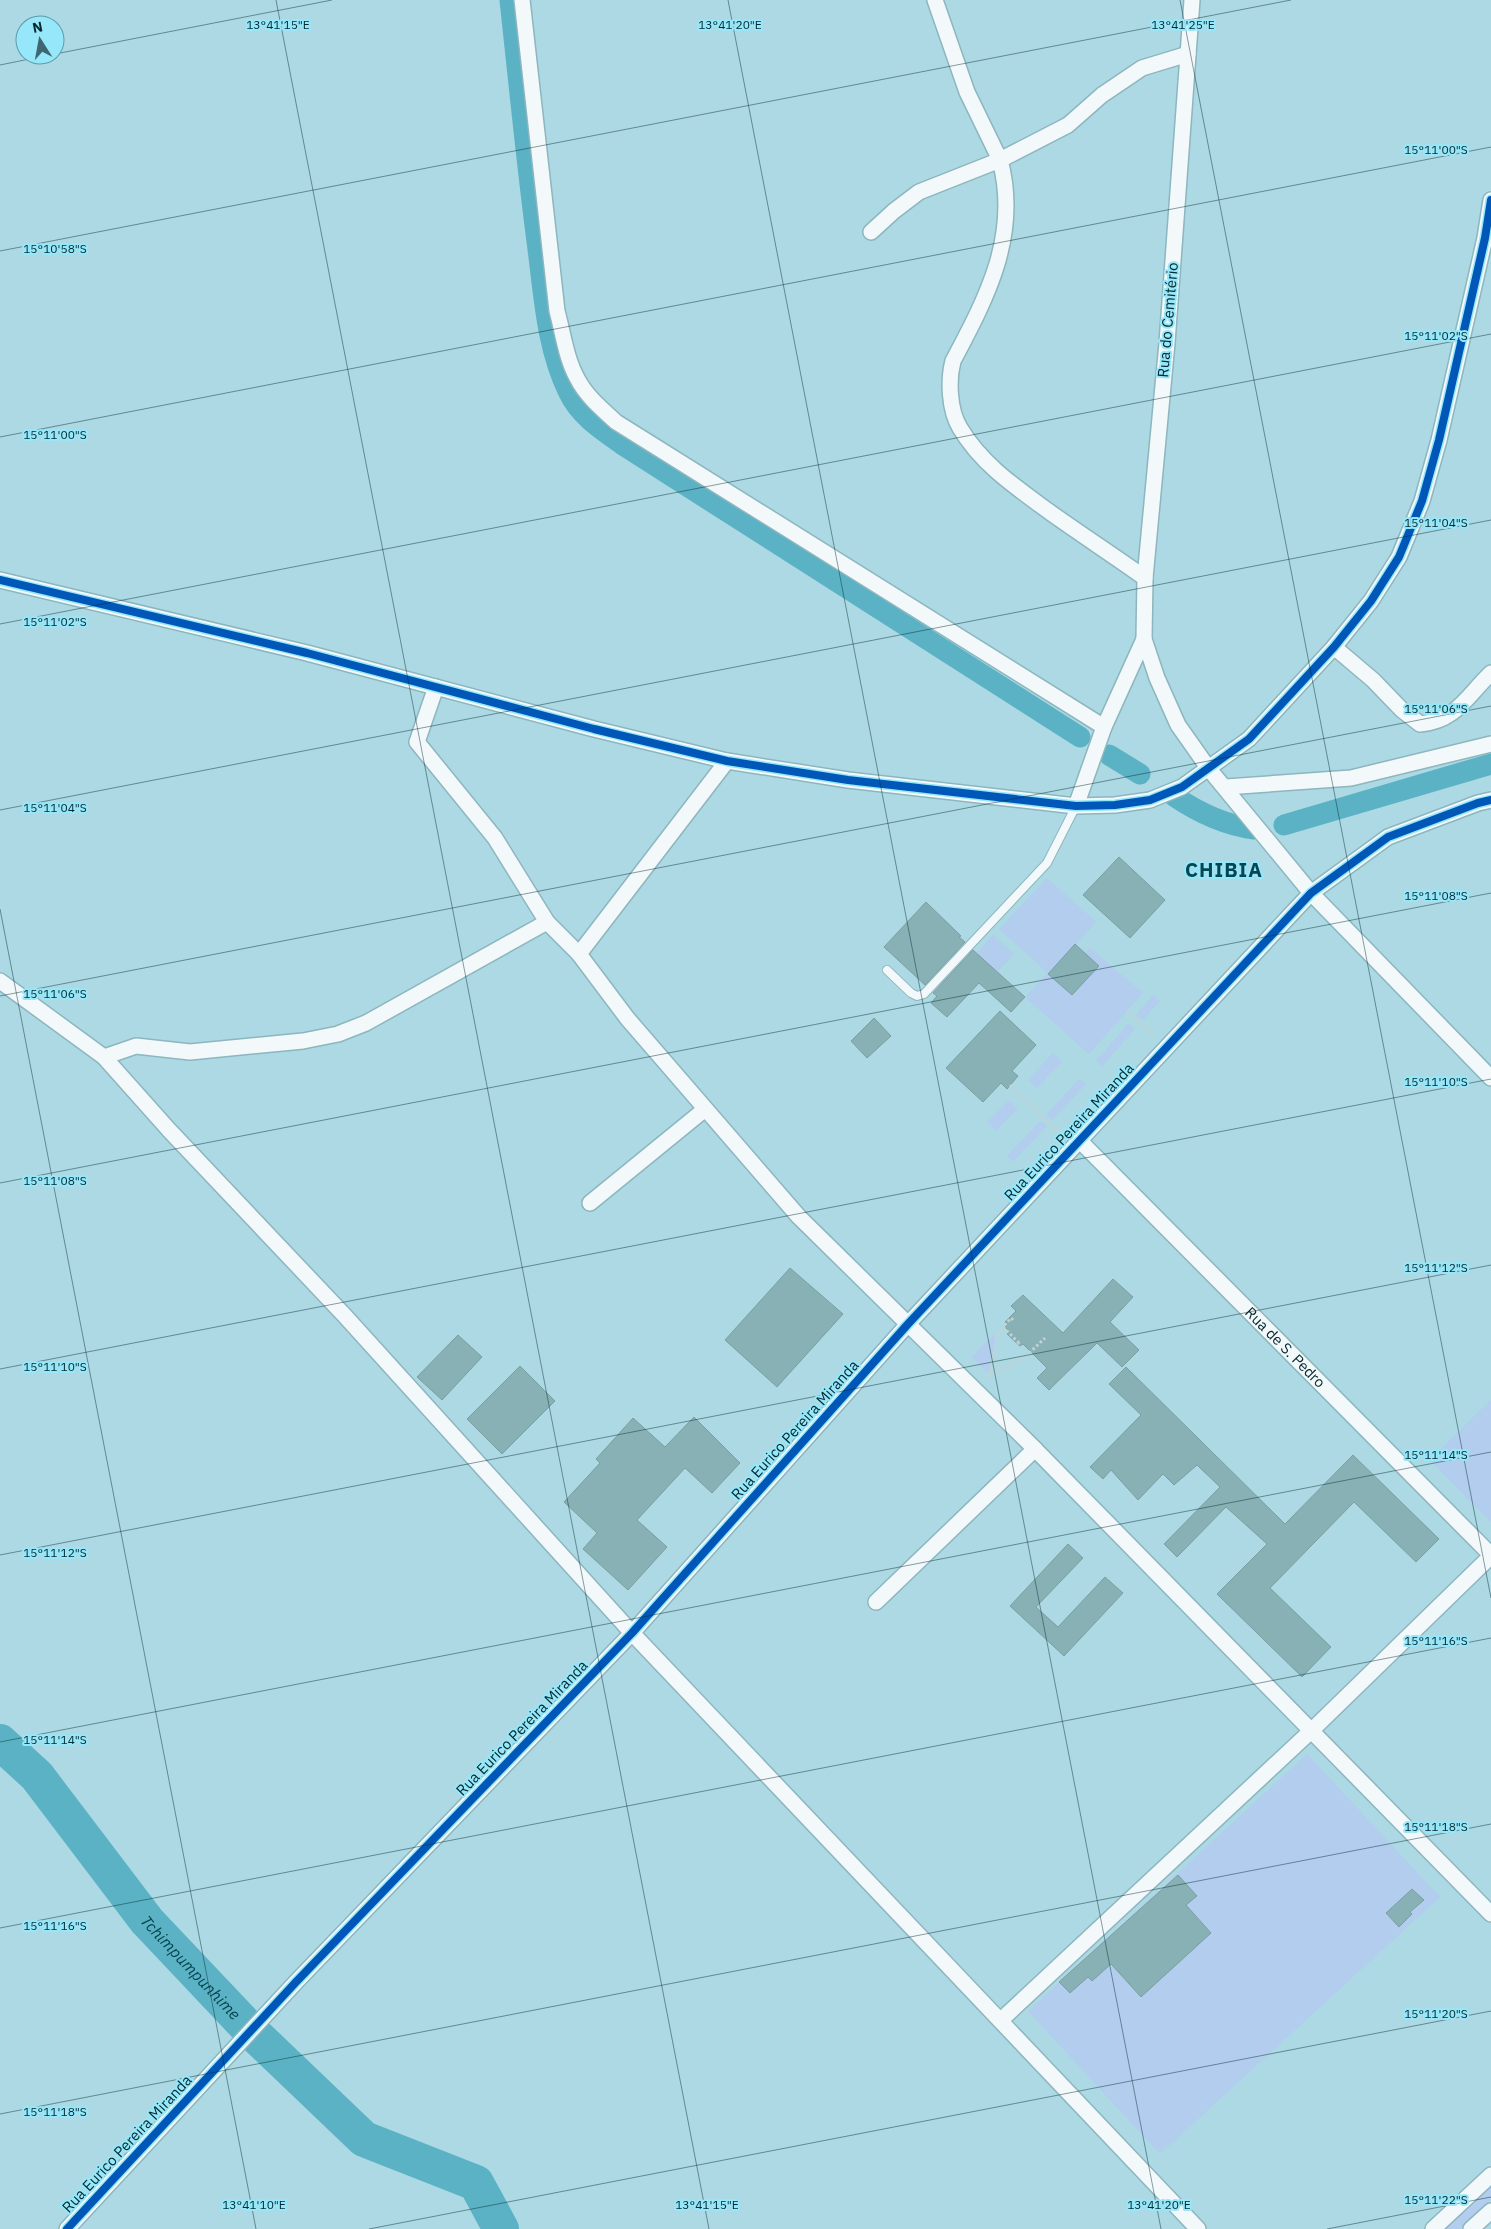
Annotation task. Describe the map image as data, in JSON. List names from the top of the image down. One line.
{"streets":{"street":["Rua do Cemitério","Rua Eurico Pereira Miranda","Rua de S. Pedro"]},"crossings":[["Rua Eurico Pereira Miranda","Rua de S. Pedro"]],"districts":["CHIBIA"],"water":["Tchimpumpunhime"],"north":"top","coordinates":["13°41'15\"E","13°41'20\"E","13°41'25\"E","15°11'00\"S","15°10'58\"S","15°11'02\"S","15°11'04\"S","15°11'06\"S","15°11'08\"S","15°11'10\"S","15°11'12\"S","15°11'14\"S","15°11'16\"S","15°11'18\"S","15°11'20\"S","15°11'22\"S","13°41'10\"E"]}
